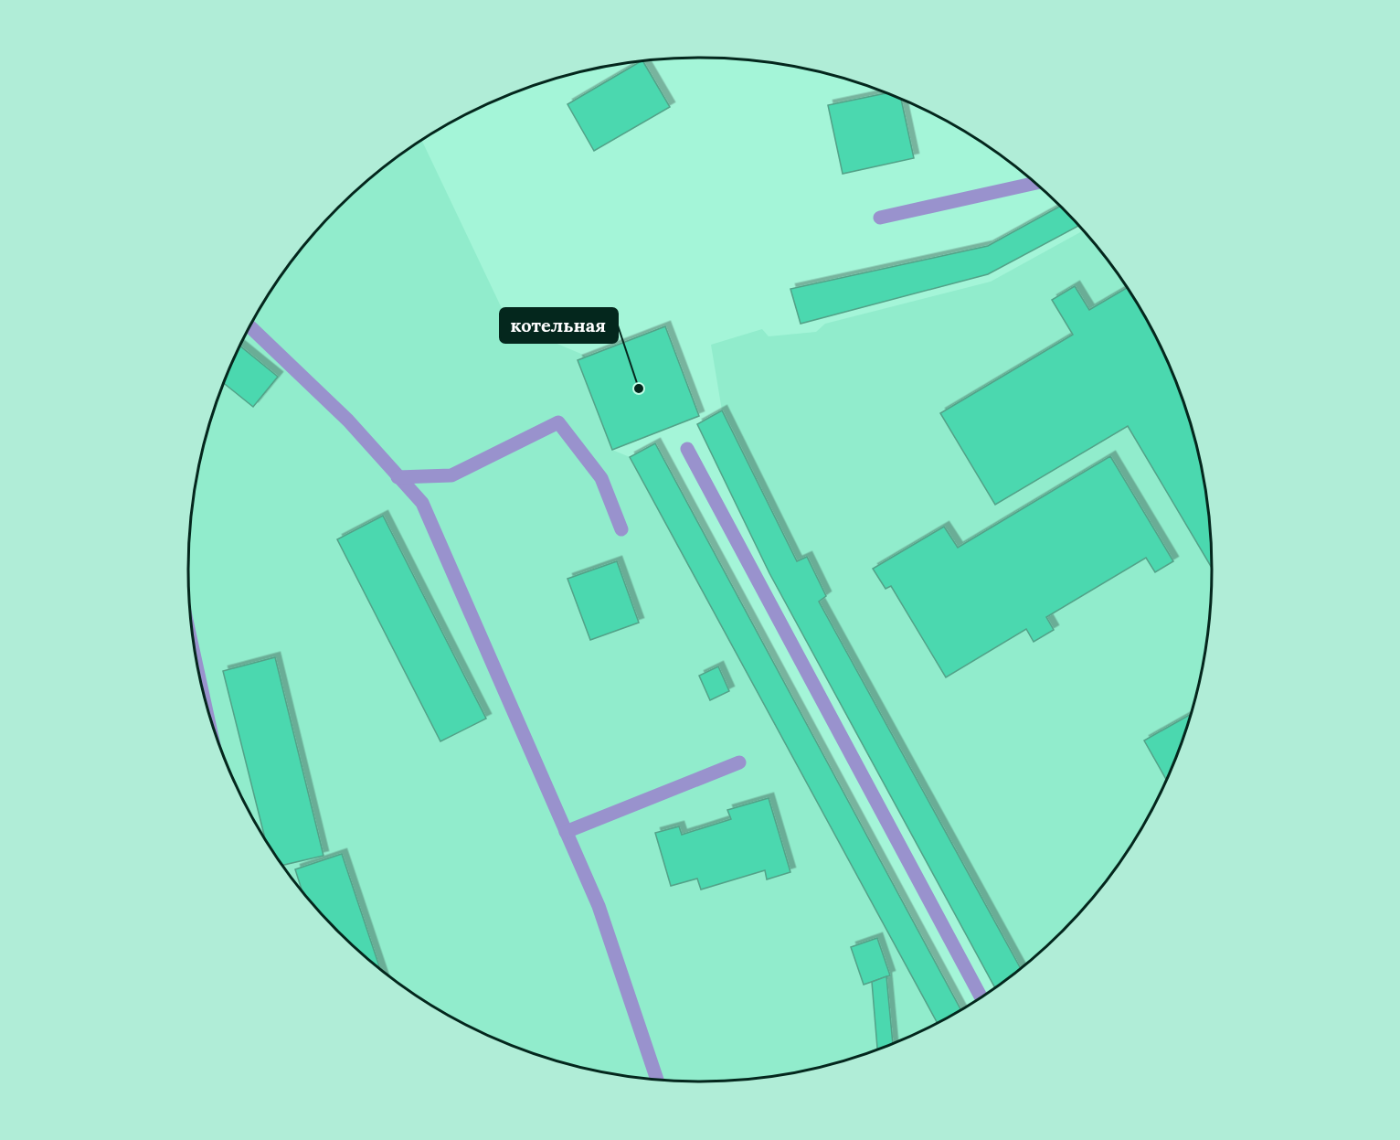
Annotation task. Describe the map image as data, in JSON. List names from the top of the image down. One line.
{"places":["котельная"]}
